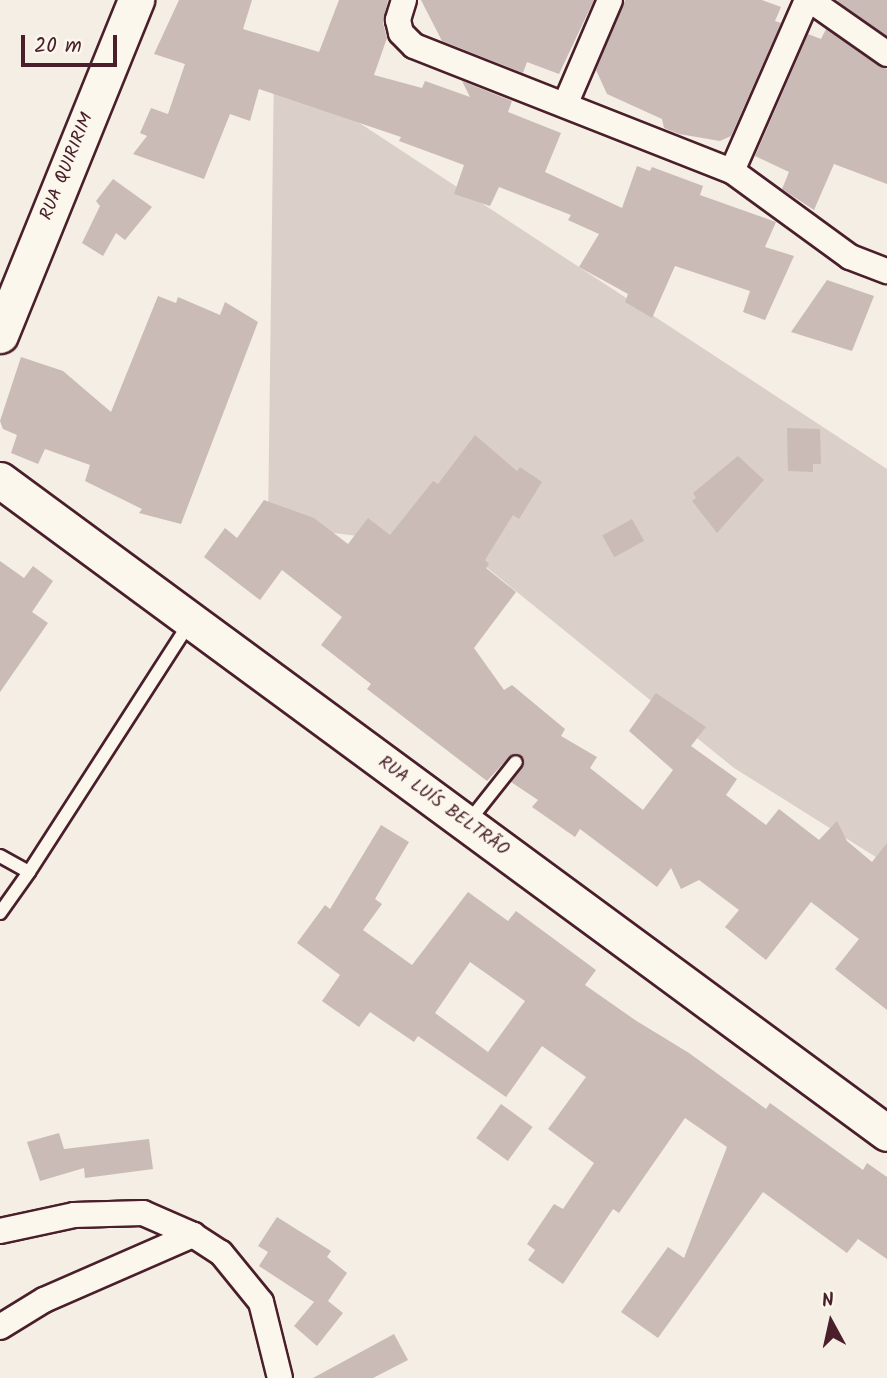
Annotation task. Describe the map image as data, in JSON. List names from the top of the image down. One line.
{"streets":{"main road":["RUA QUIRIRIM","RUA LUÍS BELTRÃO"]},"scale_bar":"20 m","north":"top"}
